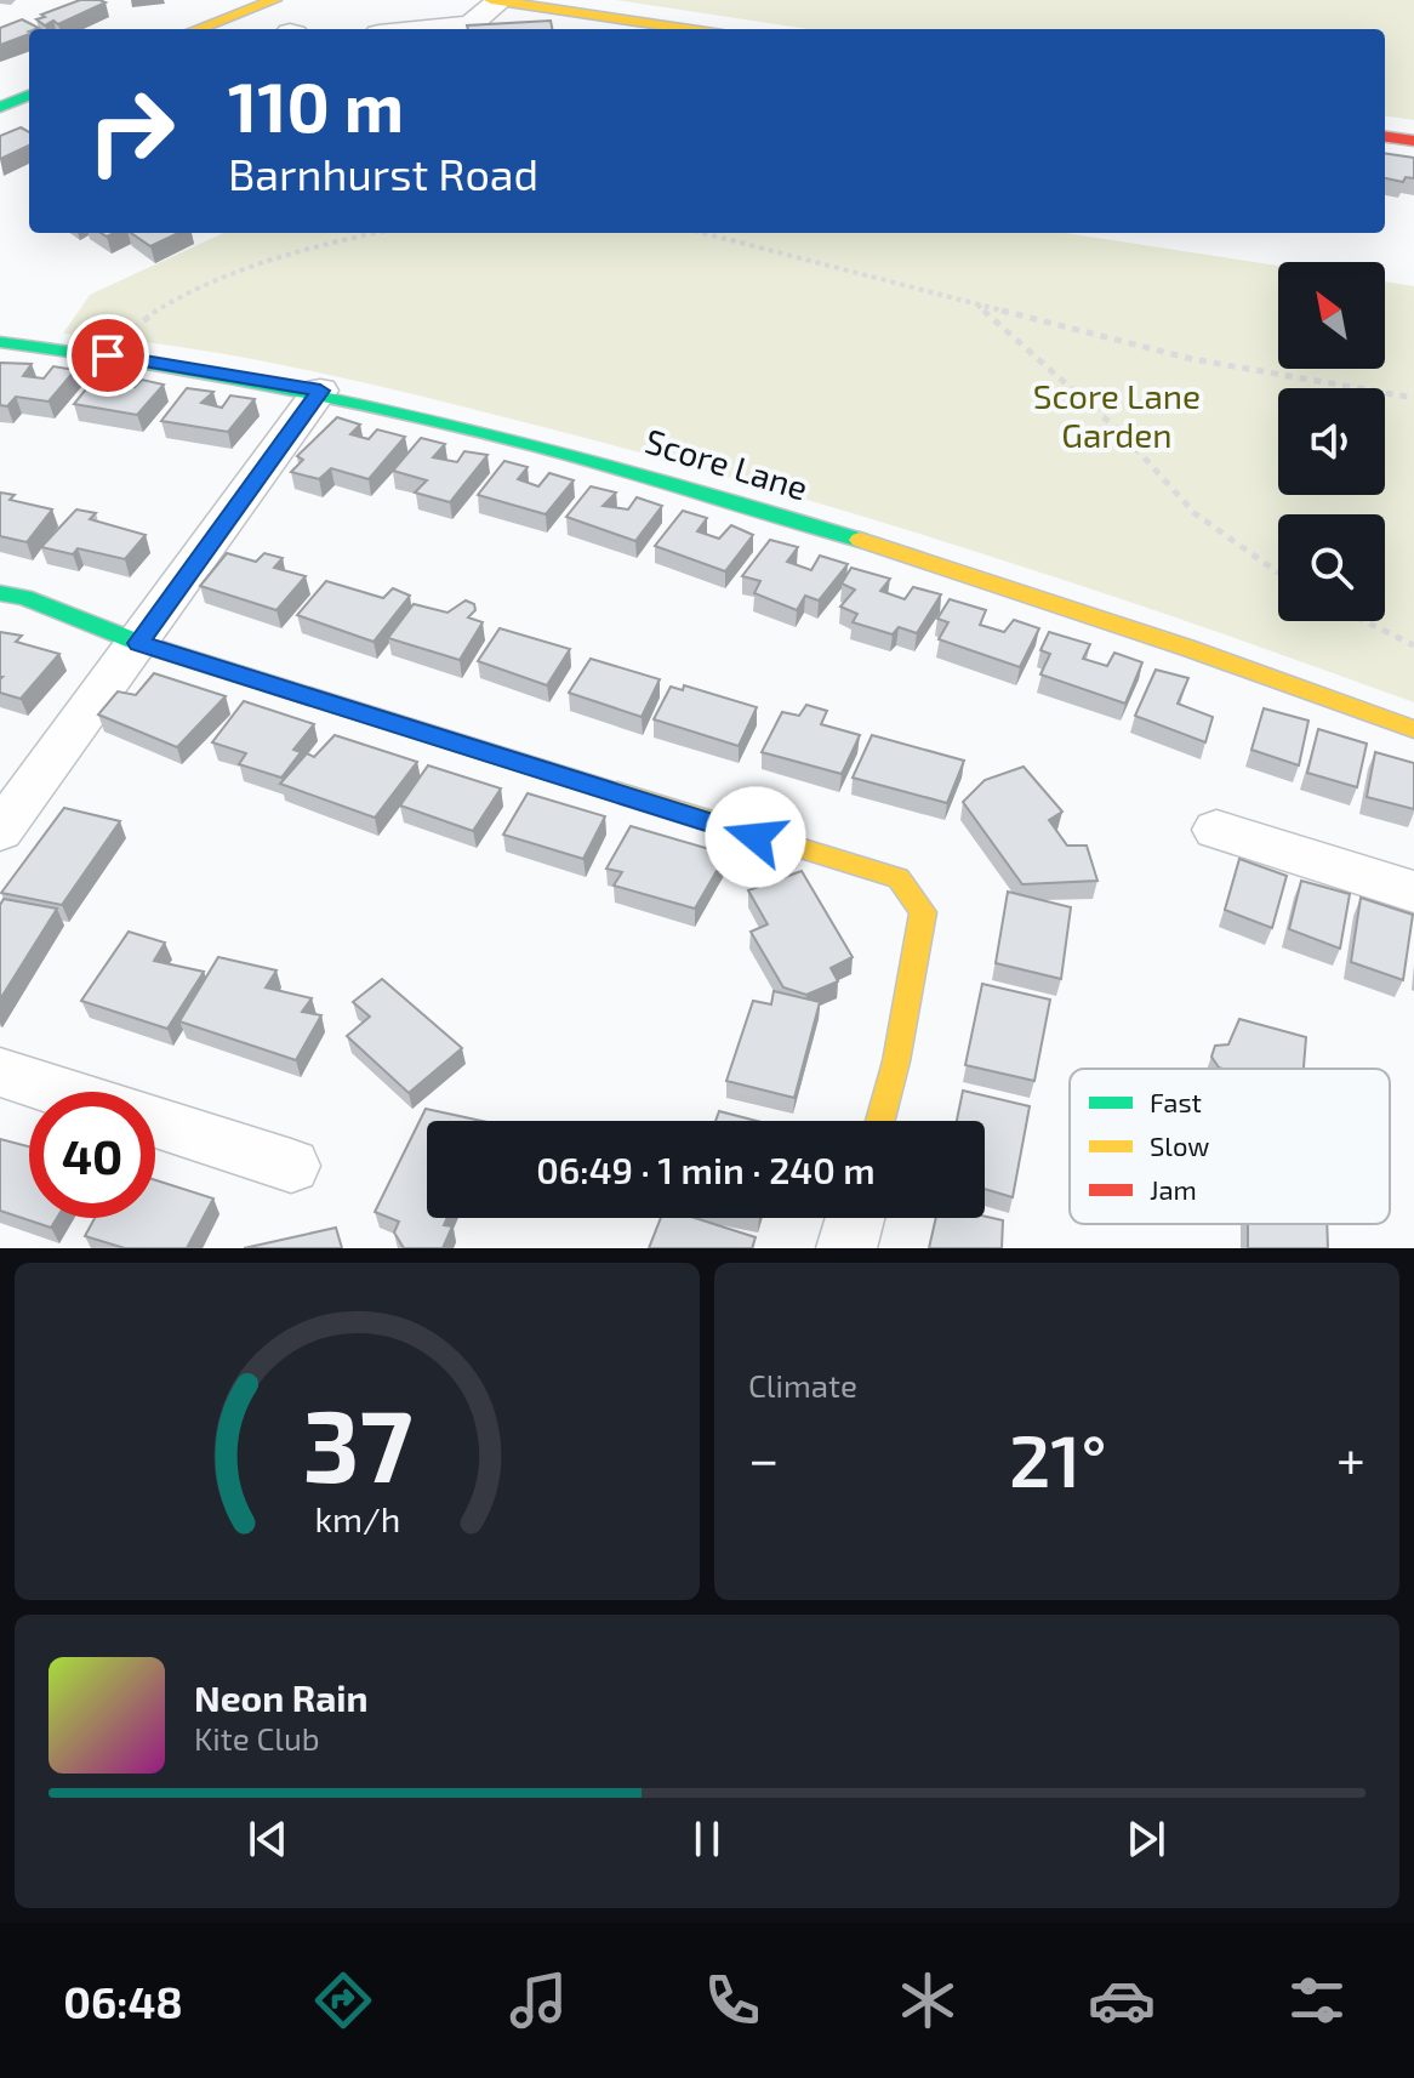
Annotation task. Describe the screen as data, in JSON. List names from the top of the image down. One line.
{"streets":{"street":["Score Lane"]},"parks":["Score Lane Garden"],"legend":["Fast","Slow","Jam"],"north":"top left","page":{"turn":["110 m","Barnhurst Road"],"limit":"40","trip":"06:49 · 1 min · 240 m","tile":"Climate","heat":["−","21°","+"],"song":["Neon Rain","Kite Club"],"tabs":"06:48","gauge":["37","km/h"]}}
